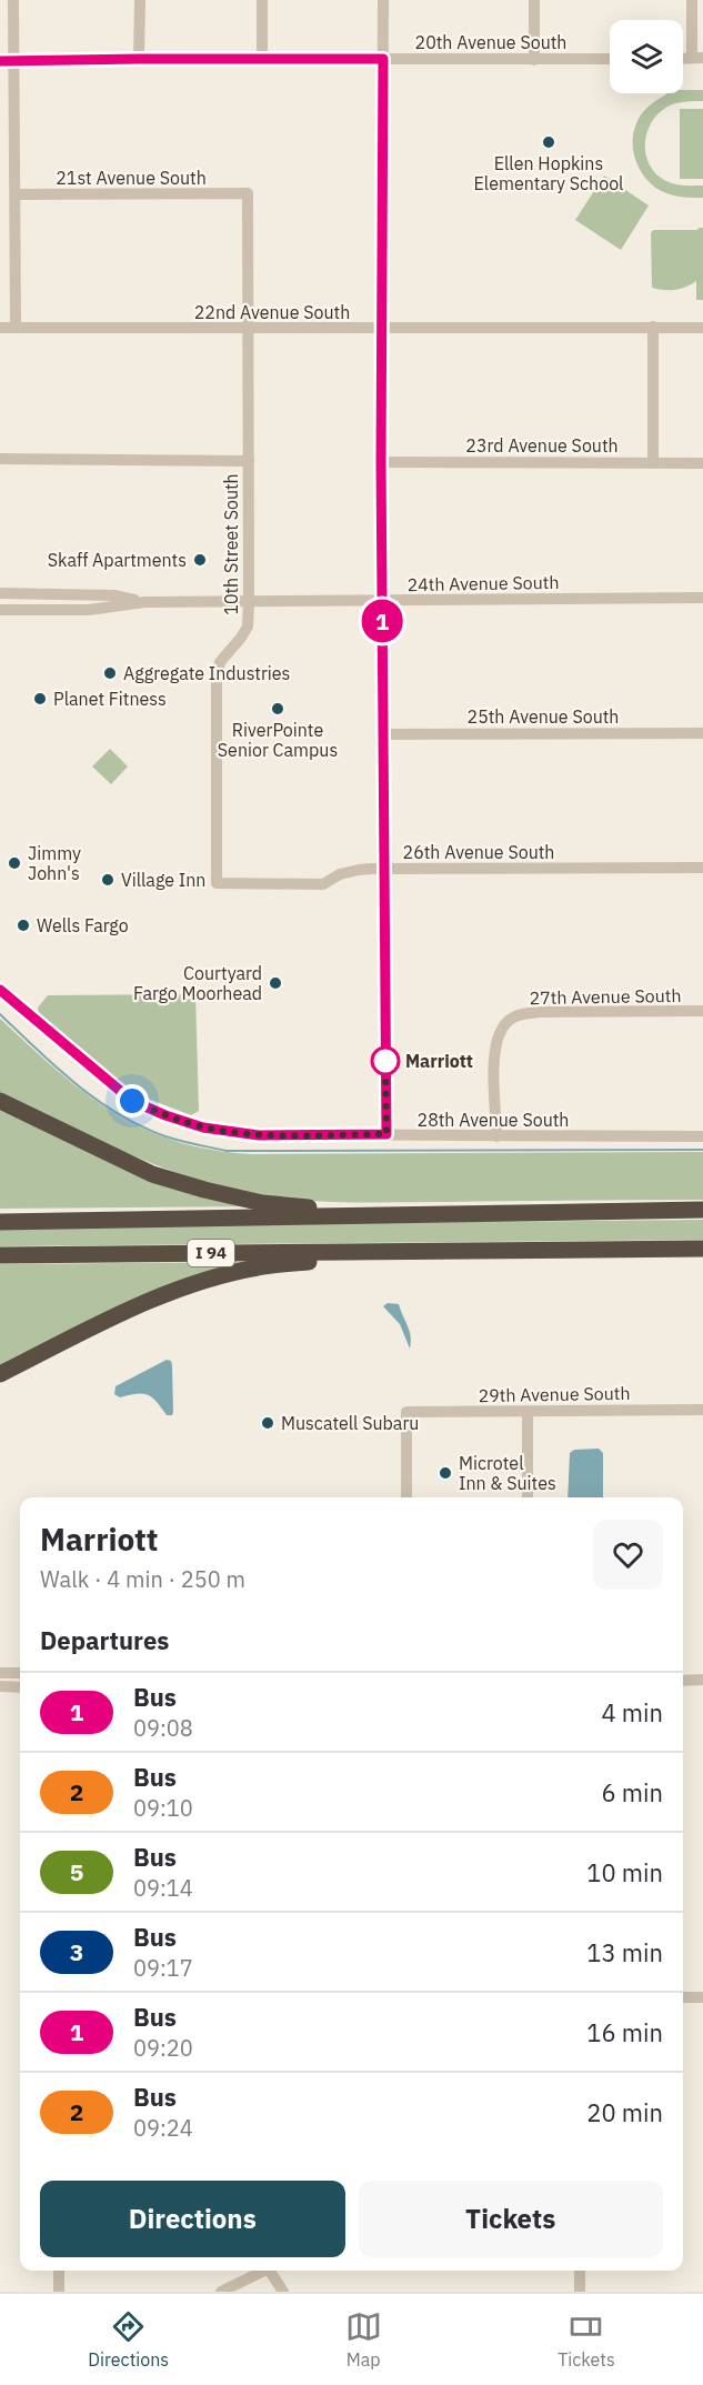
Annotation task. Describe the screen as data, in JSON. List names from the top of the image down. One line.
{"streets":{"highway":["I 94"],"street":["20th Avenue South","21st Avenue South","22nd Avenue South","23rd Avenue South","10th Street South","24th Avenue South","25th Avenue South","26th Avenue South","27th Avenue South","28th Avenue South","29th Avenue South"]},"crossings":[["21st Avenue South","10th Street South"],["22nd Avenue South","10th Street South"],["10th Street South","24th Avenue South"],["10th Street South","26th Avenue South"],["27th Avenue South","28th Avenue South"]],"places":["Ellen Hopkins Elementary School","Skaff Apartments","Aggregate Industries","Planet Fitness","RiverPointe Senior Campus","Jimmy John's","Village Inn","Wells Fargo","Courtyard Fargo Moorhead","Marriott","Muscatell Subaru","Microtel Inn & Suites"],"lines":["bus line 1"],"page":{"on_map":"1","heading":[["Marriott","Walk · 4 min · 250 m"],"Departures"],"list":[{"mark":"1","name":"Bus","note":"09:08","value":"4 min"},{"mark":"2","name":"Bus","note":"09:10","value":"6 min"},{"mark":"5","name":"Bus","note":"09:14","value":"10 min"},{"mark":"3","name":"Bus","note":"09:17","value":"13 min"},{"mark":"1","name":"Bus","note":"09:20","value":"16 min"},{"mark":"2","name":"Bus","note":"09:24","value":"20 min"}],"buttons":["Directions","Tickets"],"tabs":["Directions","Map","Tickets"]}}
